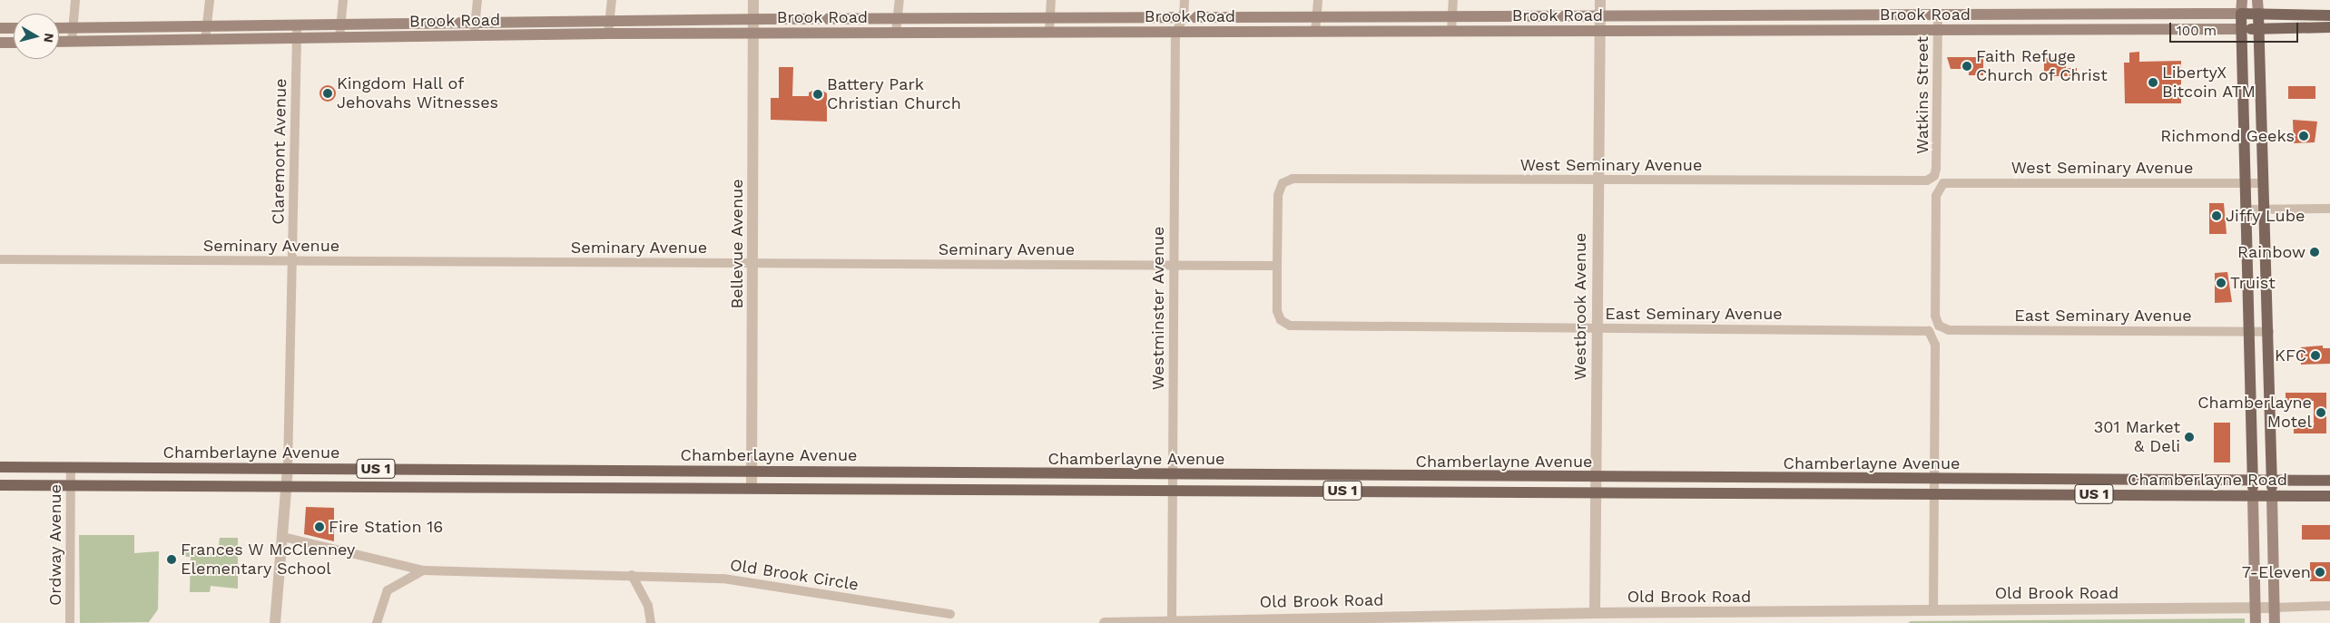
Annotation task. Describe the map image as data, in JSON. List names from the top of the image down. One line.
{"streets":{"main road":["Brook Road","Chamberlayne Avenue","US 1","Chamberlayne Road"],"street":["Watkins Street","Claremont Avenue","West Seminary Avenue","Bellevue Avenue","Seminary Avenue","Westbrook Avenue","Westminster Avenue","East Seminary Avenue","Ordway Avenue","Old Brook Circle","Old Brook Road"]},"crossings":[["Brook Road","Watkins Street"],["Brook Road","Claremont Avenue"],["Brook Road","Bellevue Avenue"],["Brook Road","Westbrook Avenue"],["Brook Road","Westminster Avenue"],["Watkins Street","West Seminary Avenue"],["Claremont Avenue","Seminary Avenue"],["Claremont Avenue","Chamberlayne Avenue"],["West Seminary Avenue","Seminary Avenue"],["West Seminary Avenue","Westbrook Avenue"],["West Seminary Avenue","East Seminary Avenue"],["Bellevue Avenue","Seminary Avenue"],["Bellevue Avenue","Chamberlayne Avenue"],["Bellevue Avenue","Chamberlayne Road"],["Seminary Avenue","Westminster Avenue"],["Seminary Avenue","East Seminary Avenue"],["Westbrook Avenue","East Seminary Avenue"],["Westbrook Avenue","Chamberlayne Avenue"],["Westbrook Avenue","Chamberlayne Road"],["Westbrook Avenue","Old Brook Road"],["Westminster Avenue","Chamberlayne Avenue"],["Westminster Avenue","Chamberlayne Road"],["Westminster Avenue","Old Brook Road"],["East Seminary Avenue","Chamberlayne Avenue"],["Chamberlayne Avenue","Chamberlayne Road"],["Chamberlayne Avenue","Ordway Avenue"]],"places":["Faith Refuge Church of Christ","LibertyX Bitcoin ATM","Kingdom Hall of Jehovahs Witnesses","Battery Park Christian Church","Richmond Geeks","Jiffy Lube","Rainbow","Truist","KFC","Chamberlayne Motel","301 Market & Deli","Fire Station 16","Frances W McClenney Elementary School","7-Eleven"],"scale_bar":"100 m","north":"right"}
